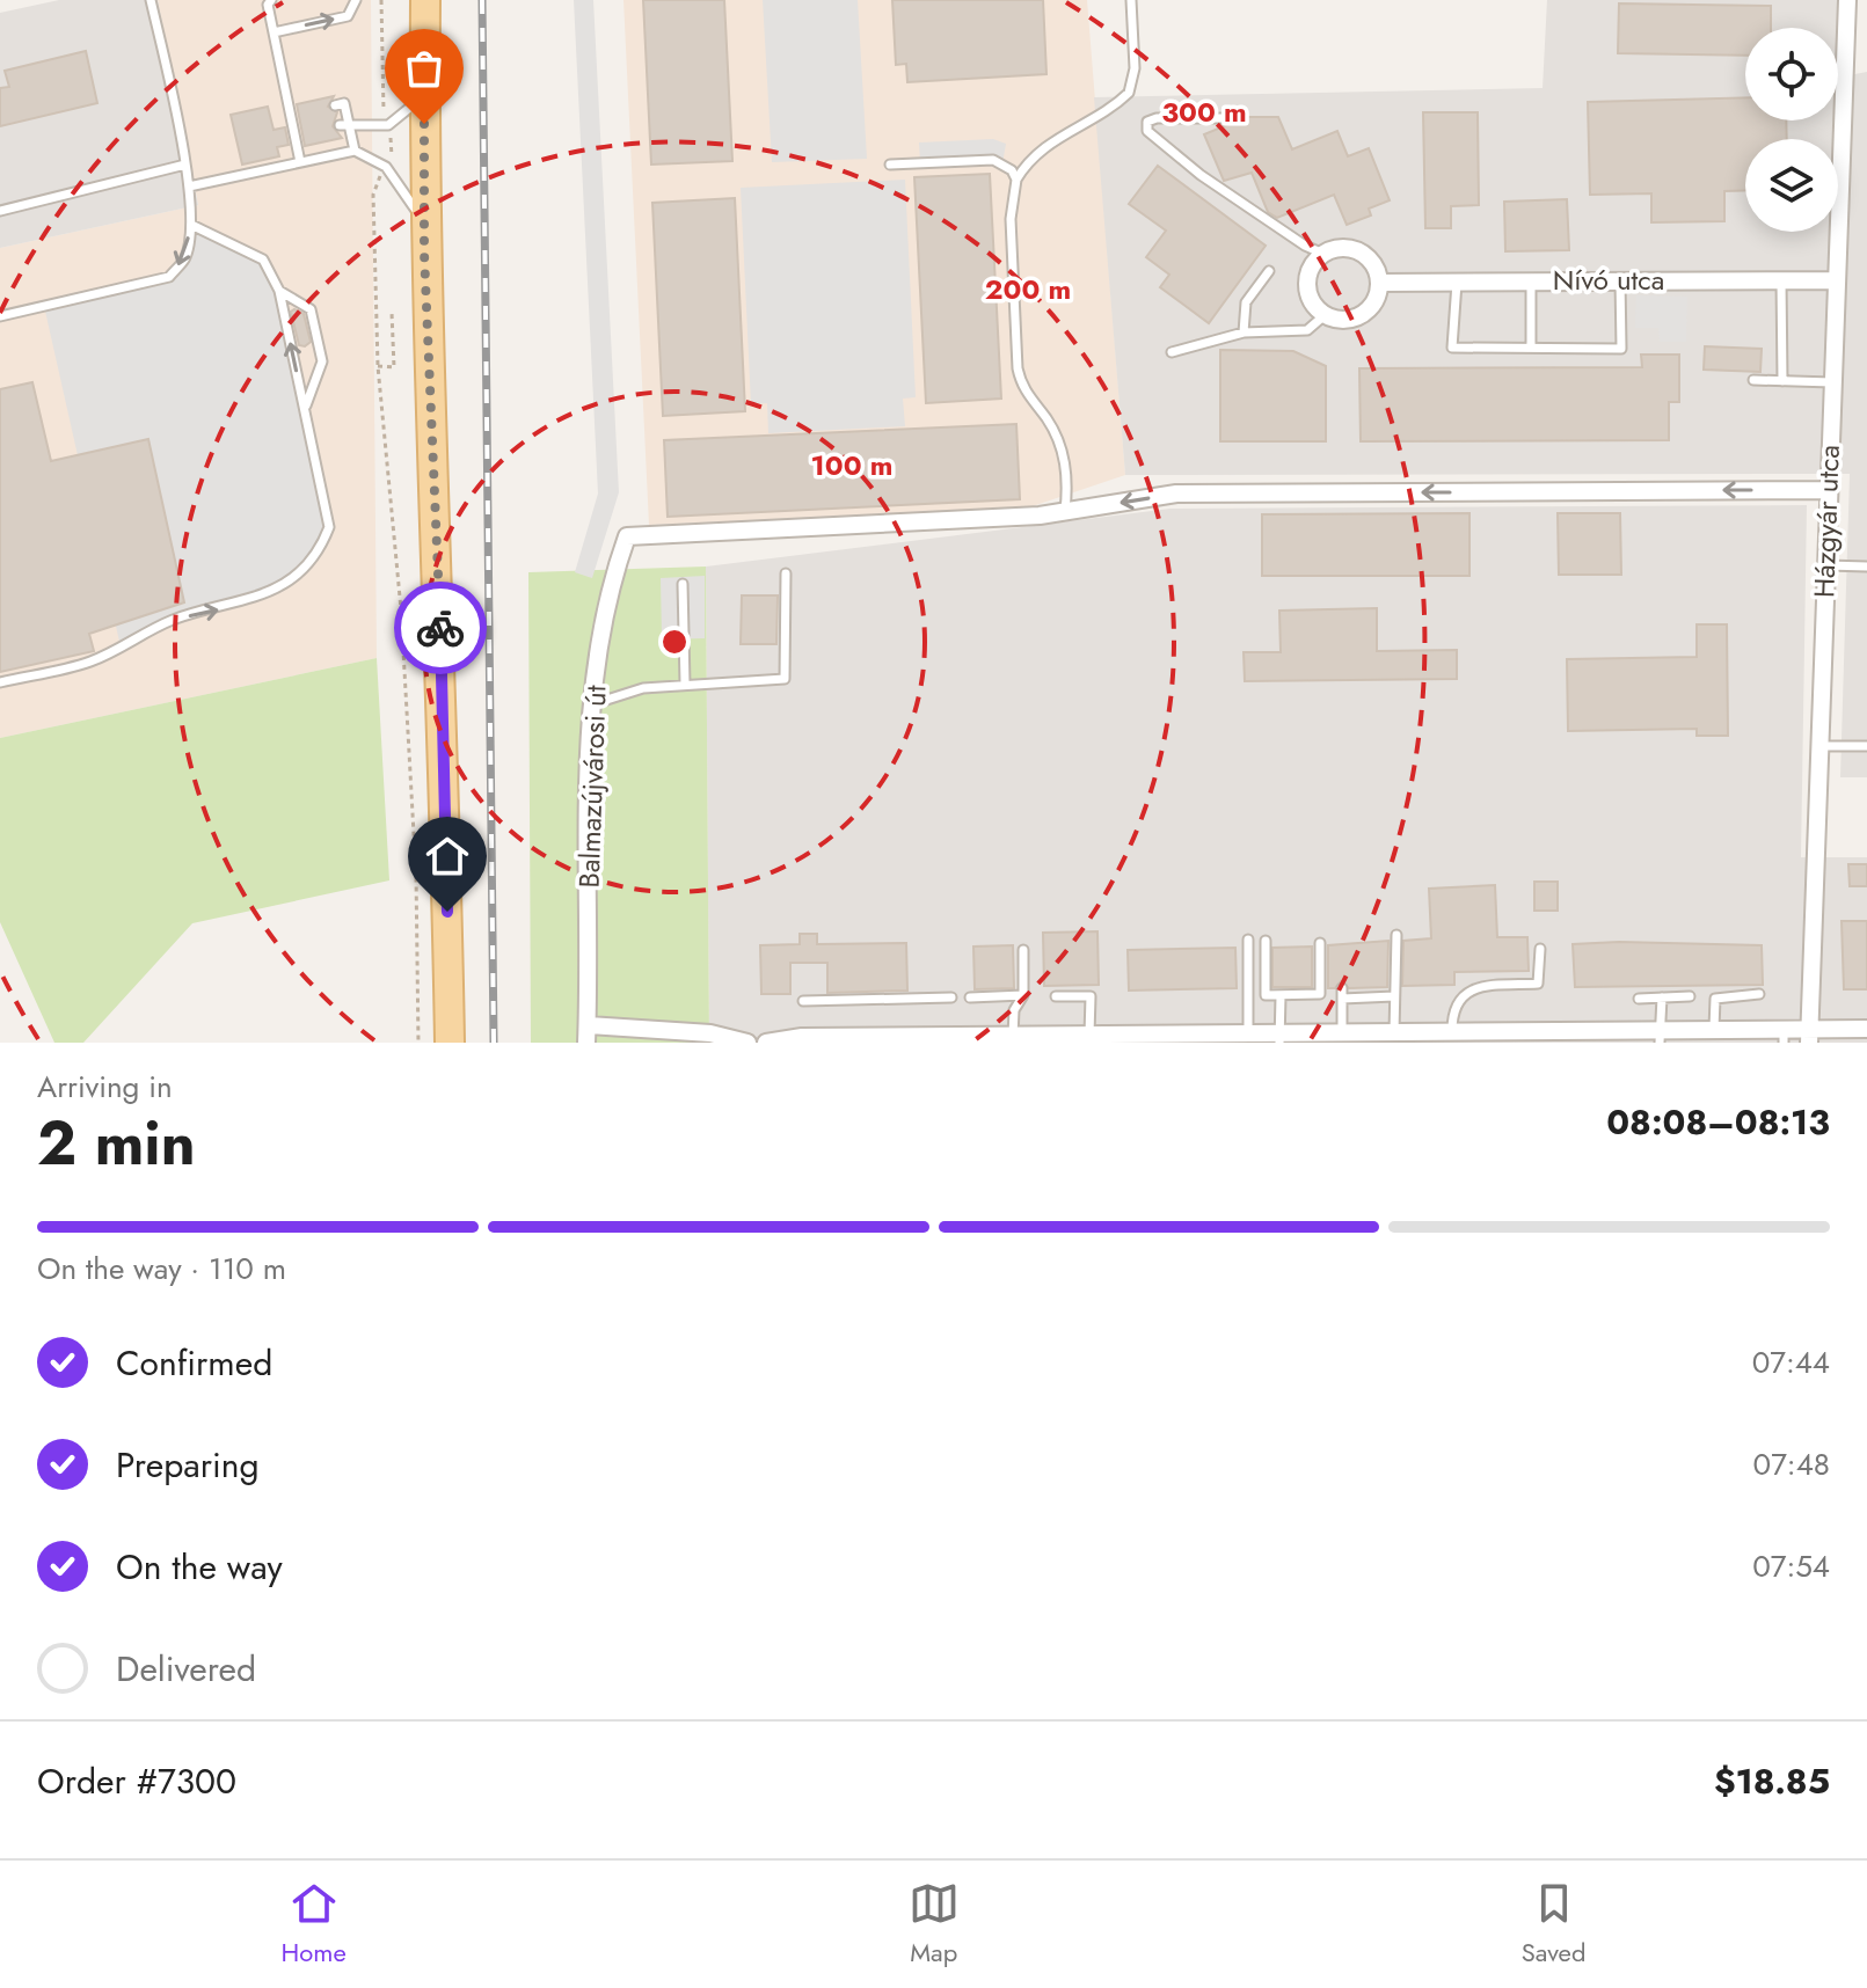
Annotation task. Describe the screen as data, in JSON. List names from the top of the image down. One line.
{"streets":{"street":["Nívó utca","Házgyár utca","Balmazújvárosi út"]},"crossings":[["Nívó utca","Házgyár utca"]],"page":{"heading":["2 min","Arriving in","08:08–08:13"],"panel":["Order #7300","$18.85"],"bar":"On the way · 110 m","list":[["Confirmed","07:44"],["Preparing","07:48"],["On the way","07:54"],"Delivered"],"tabs":["Home","Map","Saved"]},"rings":["300 m","200 m","100 m"]}
